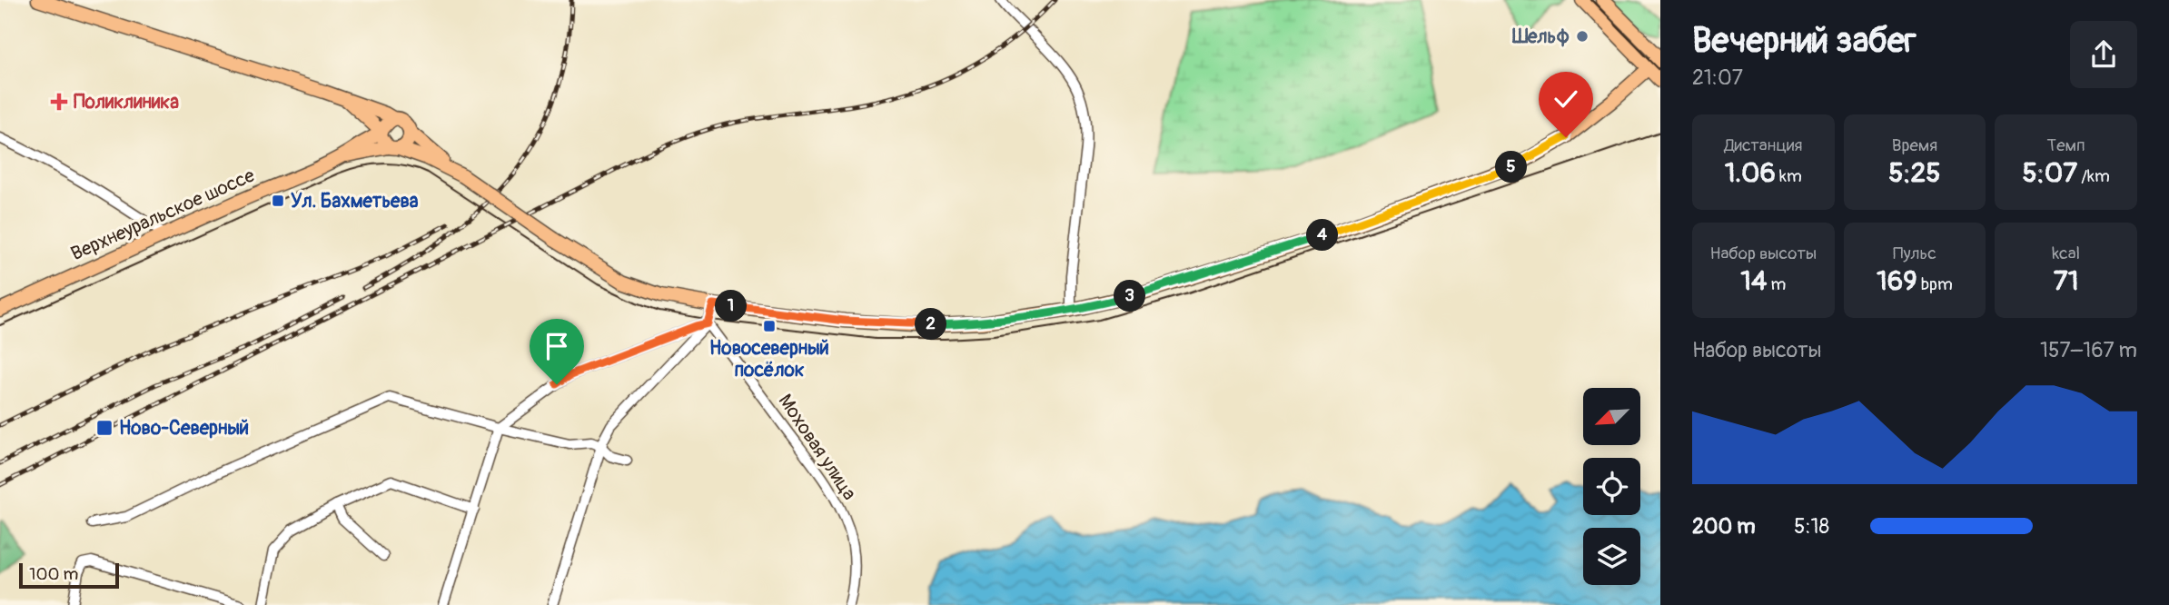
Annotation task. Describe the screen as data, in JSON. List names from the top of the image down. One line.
{"streets":{"main road":["Верхнеуральское шоссе"],"street":["Моховая улица"]},"places":{"other":["Шельф"],"health":["Поликлиника"],"transit":["Ул. Бахметьева","Новосеверный посёлок","Ново-Северный"]},"scale_bar":"100 m","north":"bottom left","page":{"heading":["Вечерний забег","21:07"],"stats":[["Дистанция","1.06 km"],["Время","5:25"],["Темп","5:07 /km"],["Набор высоты","14 m"],["Пульс","169 bpm"],["kcal","71"]],"pins":["5","4","3","1","2"],"chart":["Набор высоты","157–167 m"],"list":[{"name":"200 m","note":"5:18"}],"scale":"100 m"}}
